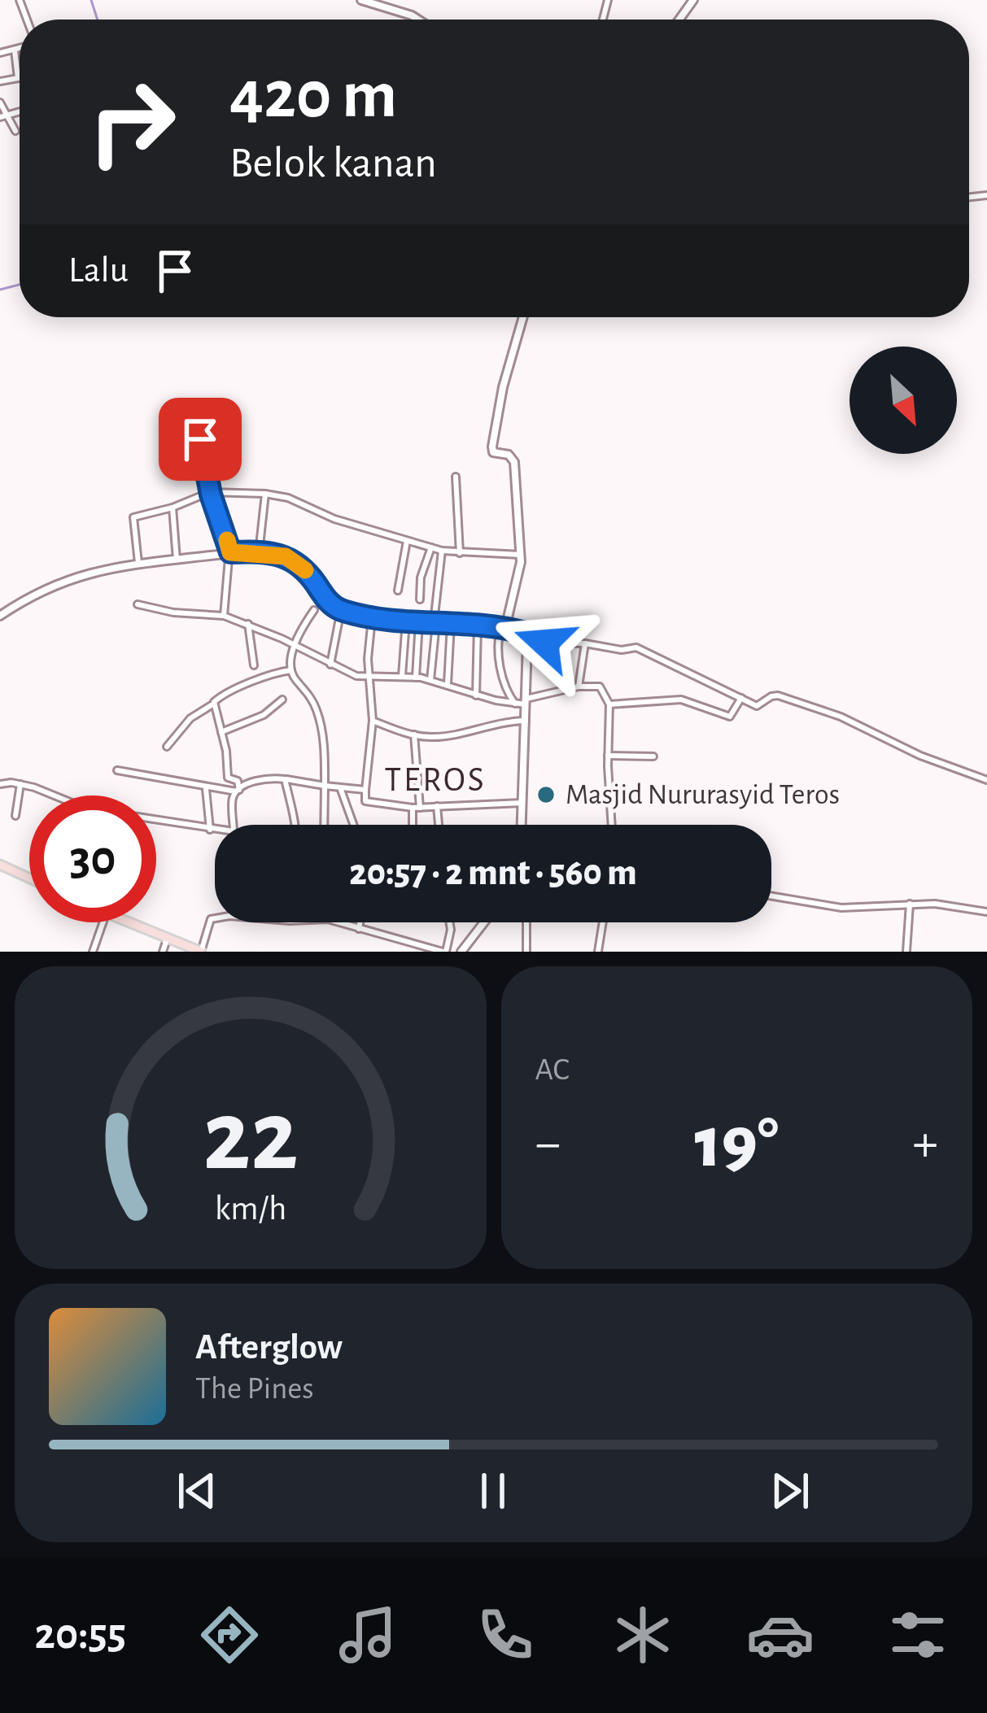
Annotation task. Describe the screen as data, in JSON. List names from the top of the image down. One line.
{"districts":["TEROS"],"places":["Masjid Nururasyid Teros"],"north":"bottom right","page":{"turn":["420 m","Belok kanan"],"then":"Lalu","limit":"30","trip":"20:57 · 2 mnt · 560 m","tile":"AC","heat":["−","19°","+"],"song":["Afterglow","The Pines"],"tabs":"20:55","gauge":["22","km/h"]}}
